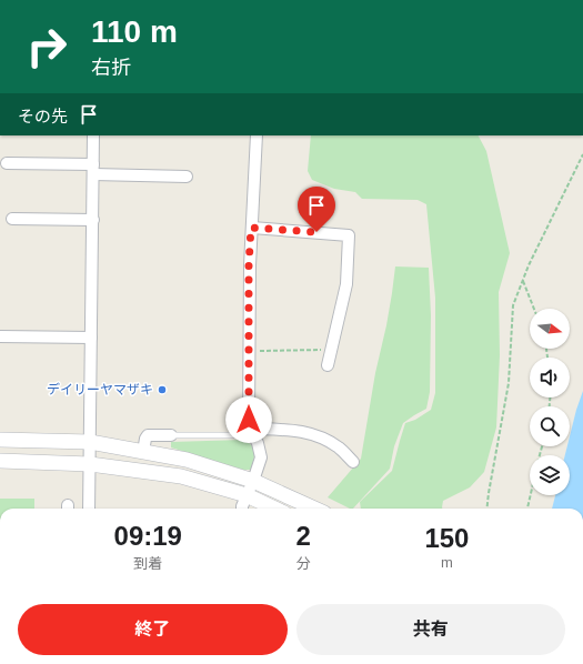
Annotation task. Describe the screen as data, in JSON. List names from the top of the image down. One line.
{"places":["デイリーヤマザキ"],"north":"right","page":{"turn":["110 m","右折"],"then":"その先","eta":["09:19","到着","2","分","150","m"],"buttons":["終了","共有"]}}
